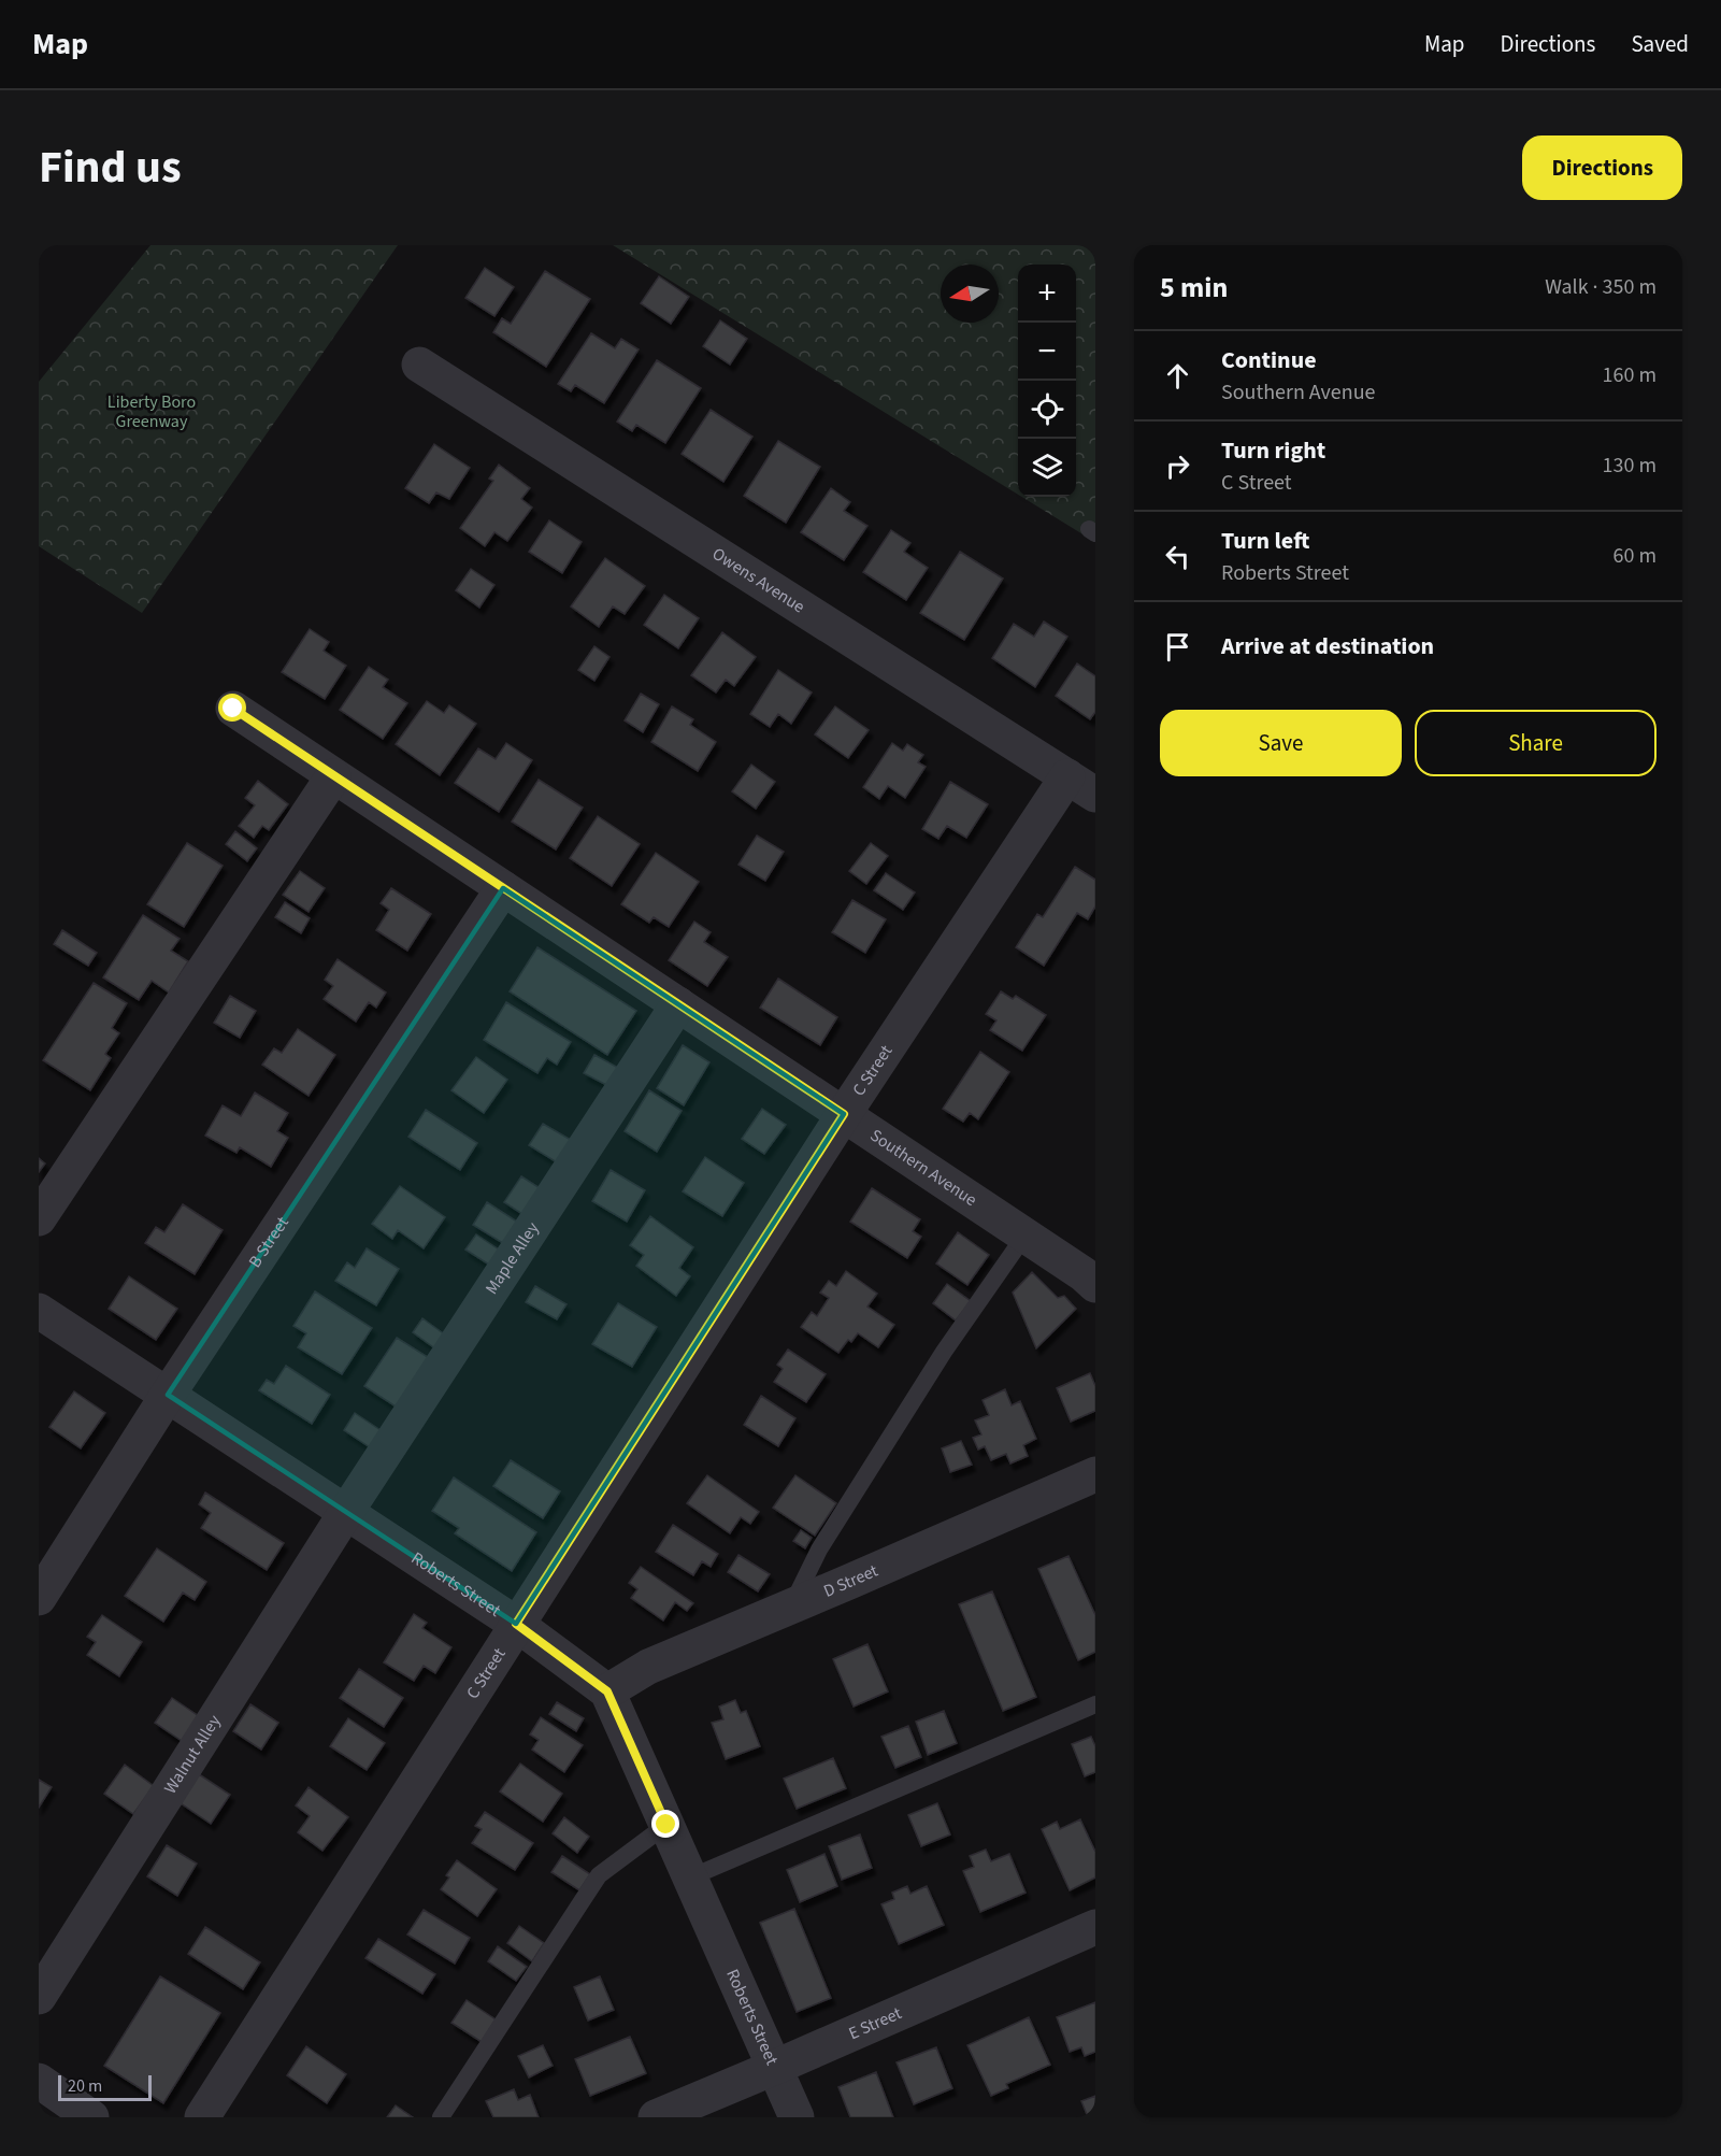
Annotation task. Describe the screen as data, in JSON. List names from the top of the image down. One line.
{"streets":{"street":["Owens Avenue","C Street","Southern Avenue","B Street","Maple Alley","D Street","Roberts Street","Walnut Alley","E Street"]},"crossings":[["Owens Avenue","C Street"],["C Street","Southern Avenue"],["C Street","Roberts Street"],["Southern Avenue","B Street"],["Southern Avenue","Maple Alley"],["B Street","Roberts Street"],["Maple Alley","Roberts Street"],["Maple Alley","Walnut Alley"],["D Street","Roberts Street"],["Roberts Street","Walnut Alley"],["Roberts Street","E Street"]],"parks":["Liberty Boro Greenway"],"scale_bar":"20 m","north":"left","page":{"header":"Map","nav":["Map","Directions","Saved"],"title":"Find us","buttons":["Directions",["Save","Share"]],"heading":["5 min","Walk · 350 m"],"map_buttons":["+","−"],"list":[["Continue","Southern Avenue","160 m"],["Turn right","C Street","130 m"],["Turn left","Roberts Street","60 m"],"Arrive at destination"],"scale":"20 m"}}
